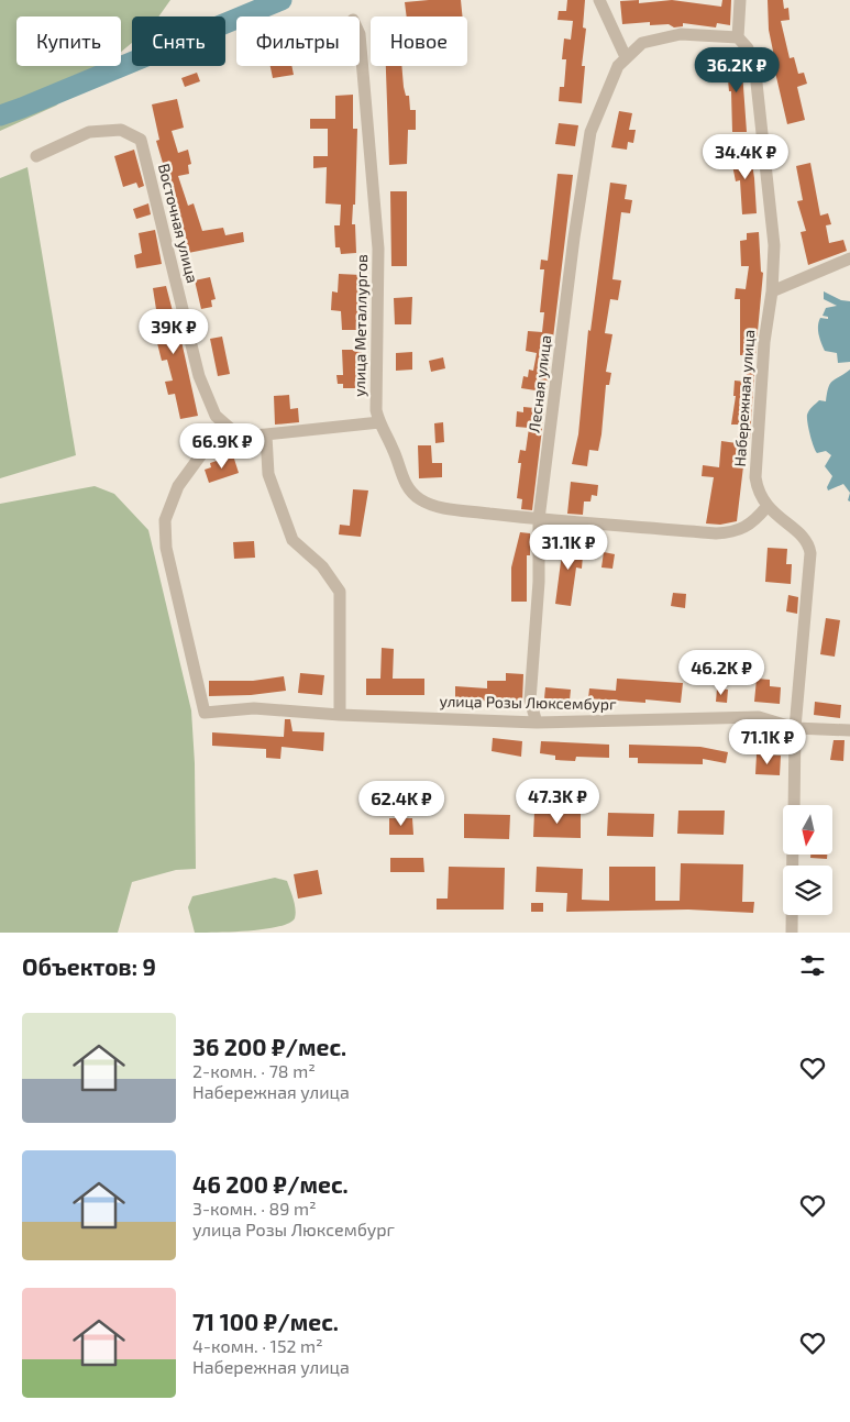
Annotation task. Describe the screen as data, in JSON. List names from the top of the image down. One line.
{"streets":{"street":["Восточная улица","улица Металлургов","Лесная улица","Набережная улица","улица Розы Люксембург"]},"crossings":[["Восточная улица","улица Розы Люксембург"],["улица Металлургов","Лесная улица"],["улица Металлургов","Набережная улица"],["Лесная улица","Набережная улица"],["Лесная улица","улица Розы Люксембург"],["Набережная улица","улица Розы Люксембург"]],"north":"bottom","page":{"chip":["Купить","Снять","Фильтры","Новое"],"price":["36.2K ₽","34.4K ₽","39K ₽","66.9K ₽","31.1K ₽","46.2K ₽","71.1K ₽","47.3K ₽","62.4K ₽"],"heading":"Объектов: 9","list":[{"name":"36 200 ₽/мес.","note":"2-комн. · 78 m² · Набережная улица"},{"name":"46 200 ₽/мес.","note":"3-комн. · 89 m² · улица Розы Люксембург"},{"name":"71 100 ₽/мес.","note":"4-комн. · 152 m² · Набережная улица"}]}}
